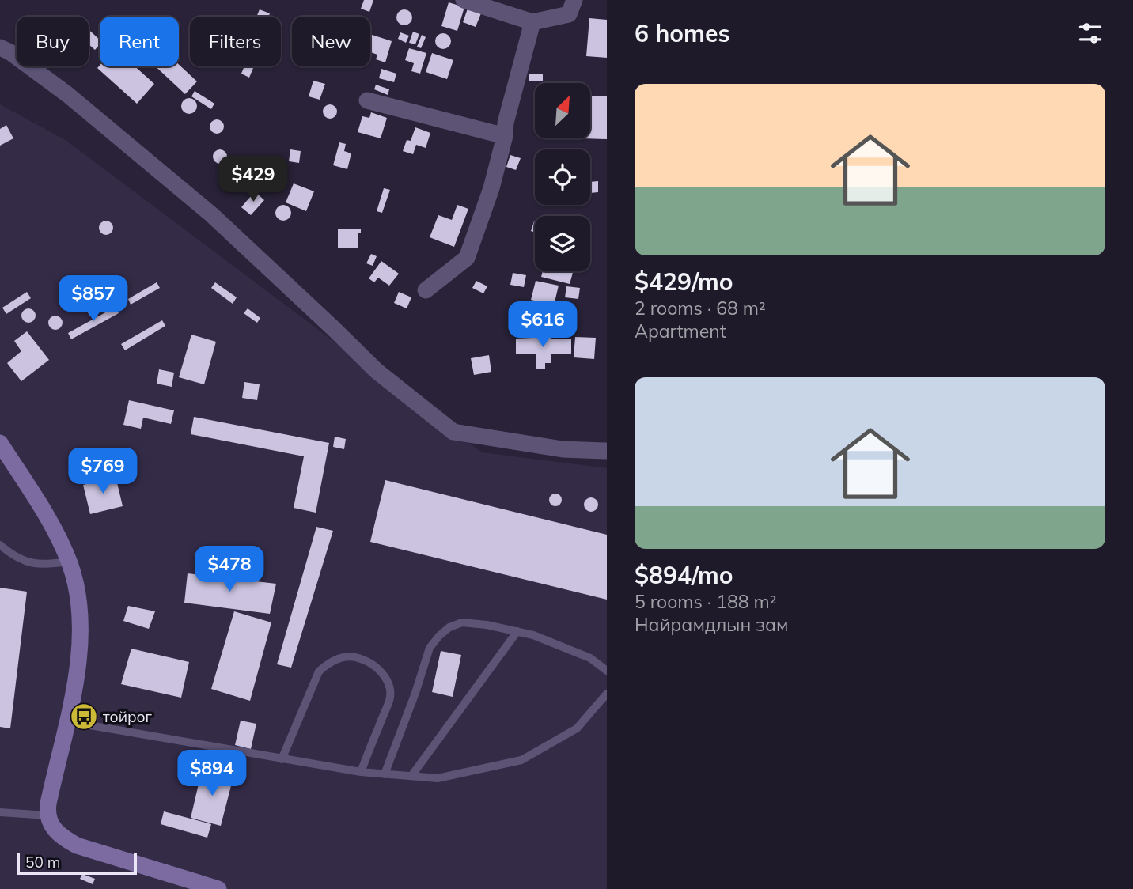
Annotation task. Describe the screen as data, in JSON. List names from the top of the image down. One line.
{"places":{"bus stop":["тойрог"]},"scale_bar":"50 m","north":"top right","page":{"heading":"6 homes","chip":["Buy","Rent","Filters","New"],"list":[{"name":"$429/mo","note":"2 rooms · 68 m² · Apartment"},{"name":"$894/mo","note":"5 rooms · 188 m² · Найрамдлын зам"}],"price":["$429","$857","$616","$769","$478","$894"],"scale":"50 m"}}
